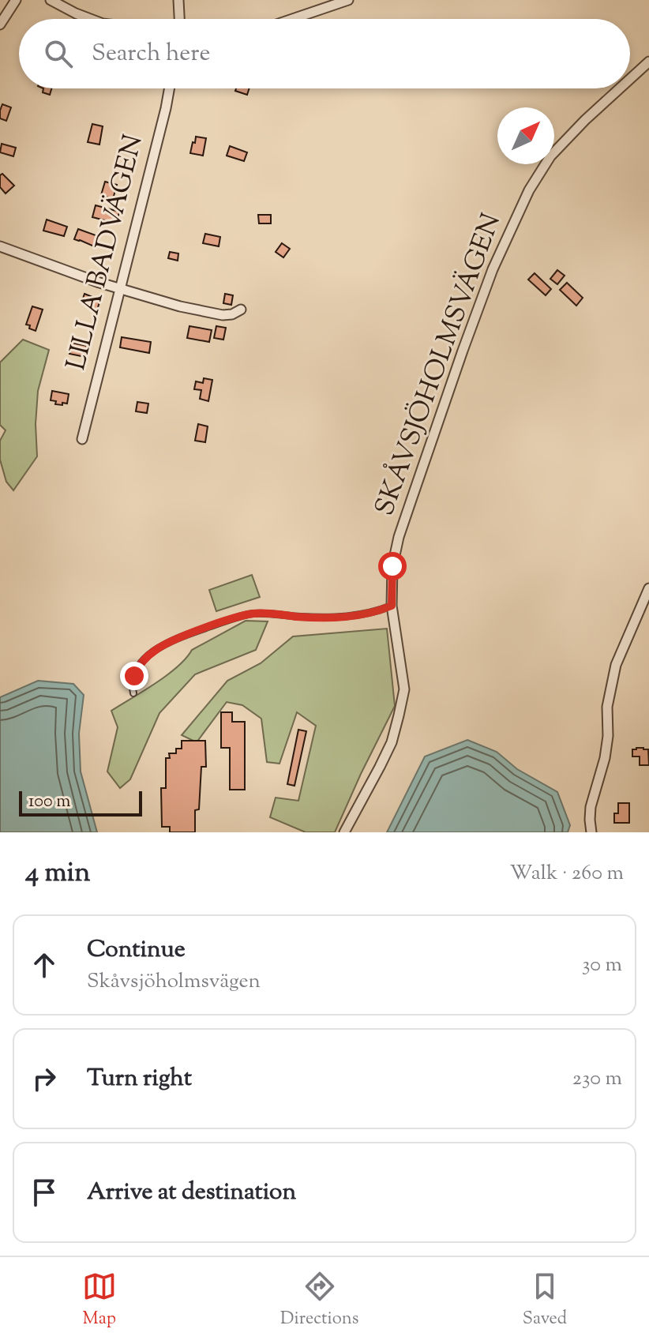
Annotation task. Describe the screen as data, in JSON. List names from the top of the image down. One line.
{"streets":{"street":["LILLA BADVÄGEN","SKÅVSJÖHOLMSVÄGEN"]},"scale_bar":"100 m","north":"top right","page":{"search":"Search here","scale":"100 m","heading":["4 min","Walk · 260 m"],"list":[["Continue","Skåvsjöholmsvägen","30 m"],["Turn right","230 m"],"Arrive at destination"],"nav":["Map","Directions","Saved"]}}
